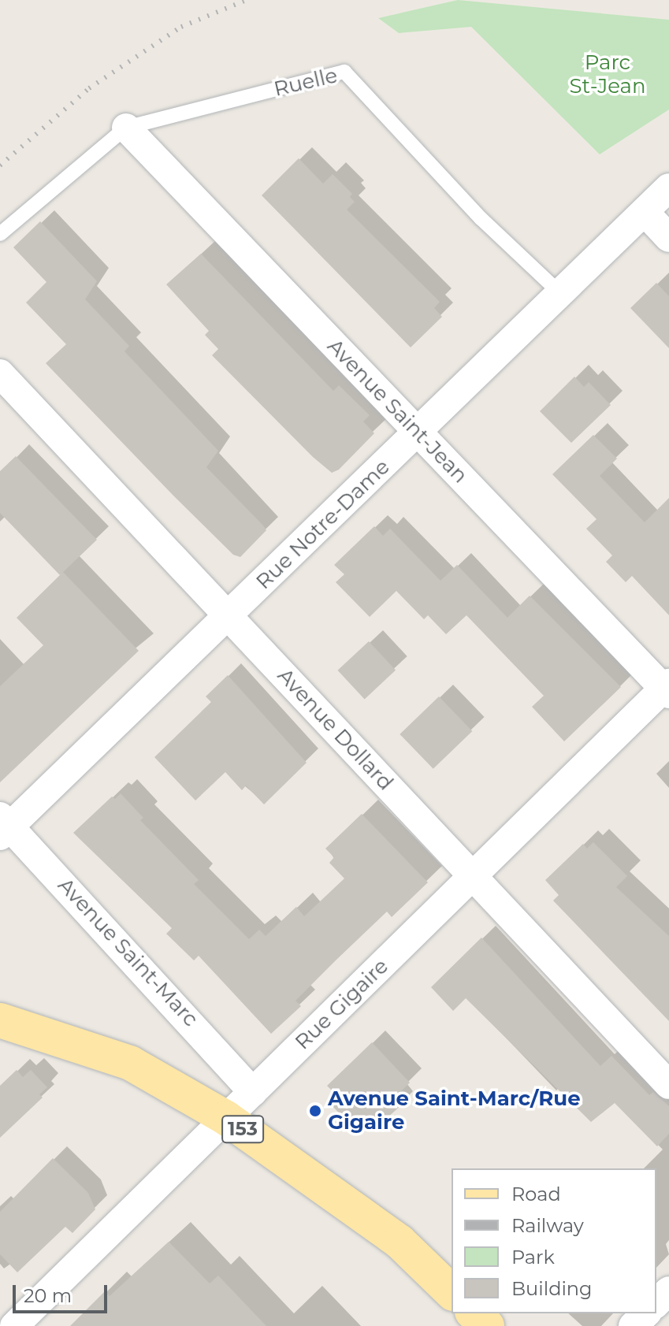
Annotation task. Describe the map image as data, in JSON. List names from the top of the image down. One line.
{"streets":{"main road":["153"],"street":["Avenue Saint-Jean","Rue Notre-Dame","Avenue Dollard","Avenue Saint-Marc","Rue Gigaire"],"lane":["Ruelle"]},"crossings":[["Ruelle","Avenue Saint-Jean"],["Ruelle","Rue Notre-Dame"],["Avenue Saint-Jean","Rue Notre-Dame"],["Avenue Saint-Jean","Rue Gigaire"],["Rue Notre-Dame","Avenue Dollard"],["Rue Notre-Dame","Avenue Saint-Marc"],["Avenue Dollard","Rue Gigaire"],["Avenue Saint-Marc","Rue Gigaire"],["Rue Gigaire","153"]],"parks":["Parc St-Jean"],"places":["Avenue Saint-Marc/Rue Gigaire"],"legend":["Road","Railway","Park","Building"],"scale_bar":"20 m"}
